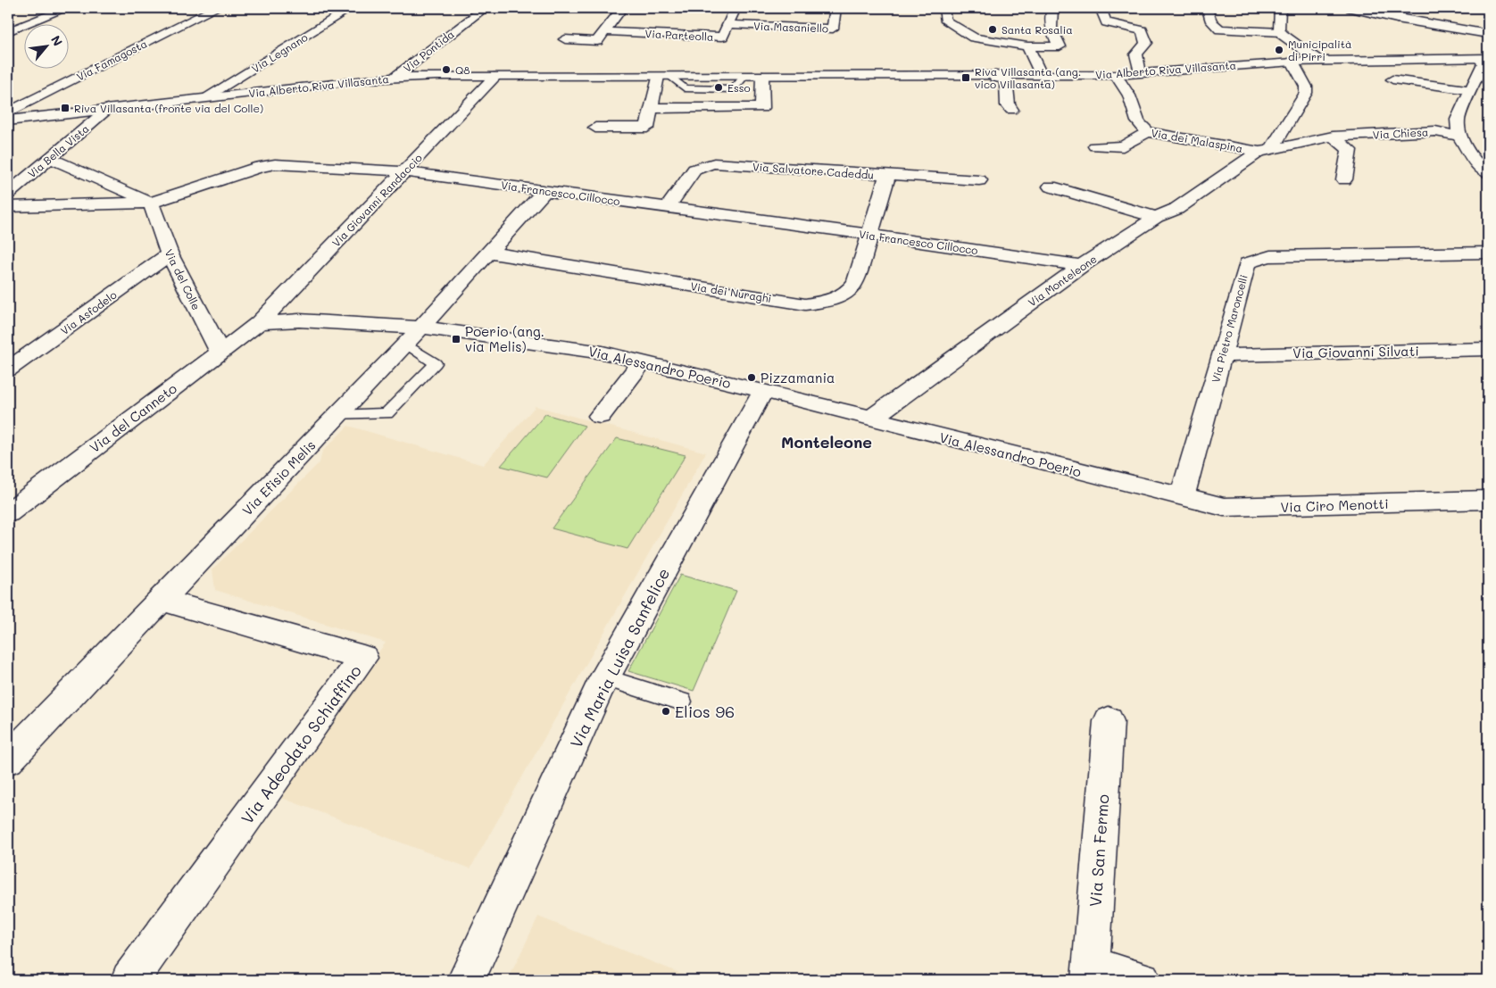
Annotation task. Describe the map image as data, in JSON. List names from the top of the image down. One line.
{"streets":{"street":["Via Masaniello","Via Parteolla","Via Pontida","Via Legnano","Via Famagosta","Via Alberto Riva Villasanta","Via Chiesa","Via dei Malaspina","Via Bella Vista","Via Salvatore Cadeddu","Via Francesco Cillocco","Via Giovanni Randaccio","Via del Colle","Via Monteleone","Via dei Nuraghi","Via Asfodelo","Via Pietro Maroncelli","Via Giovanni Silvati","Via Alessandro Poerio","Via del Canneto","Via Efisio Melis","Via Ciro Menotti","Via Maria Luisa Sanfelice","Via Adeodato Schiaffino","Via San Fermo"]},"crossings":[["Via Masaniello","Via Parteolla"],["Via Pontida","Via Alberto Riva Villasanta"],["Via Legnano","Via Alberto Riva Villasanta"],["Via Alberto Riva Villasanta","Via dei Malaspina"],["Via Alberto Riva Villasanta","Via Bella Vista"],["Via Alberto Riva Villasanta","Via Giovanni Randaccio"],["Via Chiesa","Via dei Malaspina"],["Via Chiesa","Via Monteleone"],["Via dei Malaspina","Via Monteleone"],["Via Salvatore Cadeddu","Via Francesco Cillocco"],["Via Salvatore Cadeddu","Via dei Nuraghi"],["Via Francesco Cillocco","Via Giovanni Randaccio"],["Via Francesco Cillocco","Via del Colle"],["Via Francesco Cillocco","Via Monteleone"],["Via Francesco Cillocco","Via dei Nuraghi"],["Via Francesco Cillocco","Via Efisio Melis"],["Via Giovanni Randaccio","Via Alessandro Poerio"],["Via Giovanni Randaccio","Via del Canneto"],["Via del Colle","Via Asfodelo"],["Via del Colle","Via del Canneto"],["Via Monteleone","Via Alessandro Poerio"],["Via dei Nuraghi","Via Efisio Melis"],["Via Pietro Maroncelli","Via Giovanni Silvati"],["Via Pietro Maroncelli","Via Alessandro Poerio"],["Via Pietro Maroncelli","Via Ciro Menotti"],["Via Alessandro Poerio","Via del Canneto"],["Via Alessandro Poerio","Via Efisio Melis"],["Via Alessandro Poerio","Via Ciro Menotti"],["Via Alessandro Poerio","Via Maria Luisa Sanfelice"],["Via Efisio Melis","Via Adeodato Schiaffino"]],"districts":["Monteleone"],"places":{"other":["Santa Rosalia","Municipalità di Pirri","Q8","Esso","Pizzamania","Elios 96"],"transit":["Riva Villasanta (ang. vico Villasanta)","Riva Villasanta (fronte via del Colle)","Poerio (ang. via Melis)"]},"north":"top right"}
